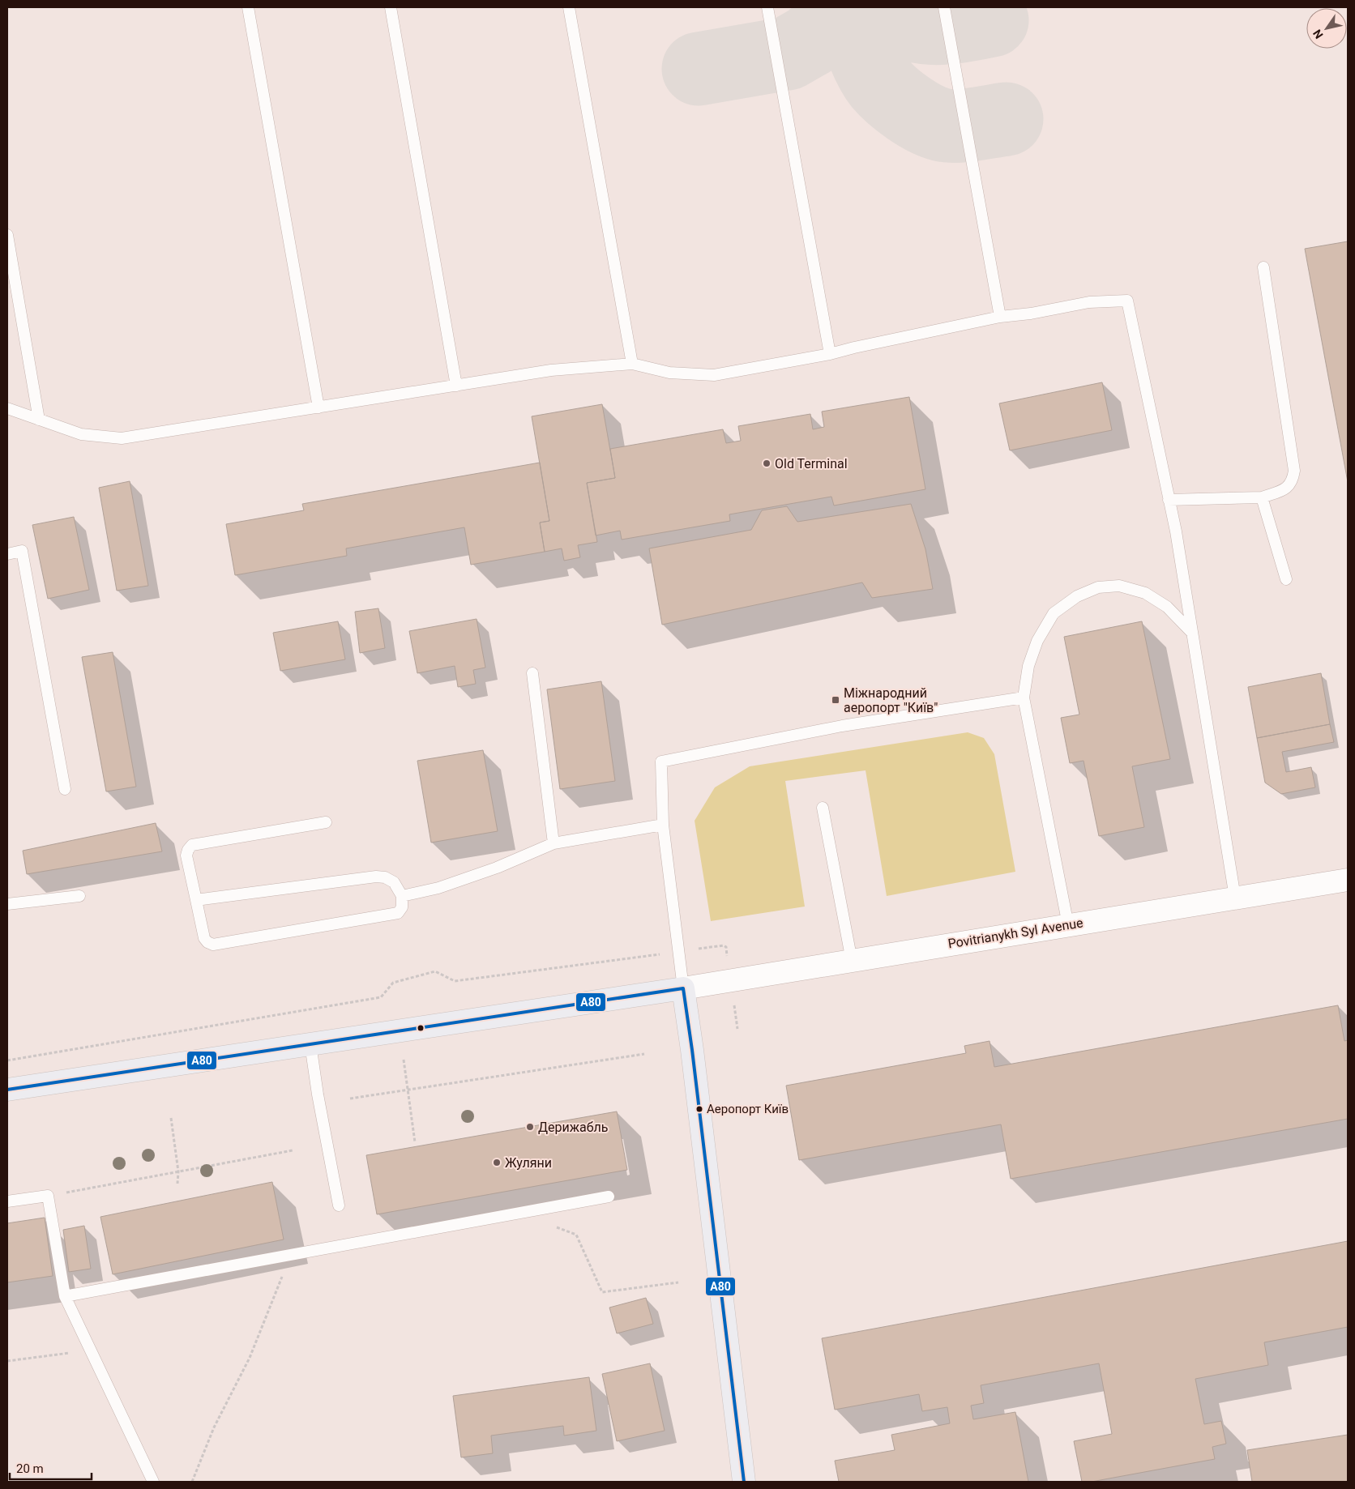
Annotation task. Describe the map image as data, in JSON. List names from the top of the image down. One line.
{"streets":{"main road":["Povitrianykh Syl Avenue"]},"places":{"other":["Old Terminal","Аеропорт Київ","Дерижабль","Жуляни"],"transit":["Міжнародний аеропорт \"Київ\""]},"lines":["transit line А80"],"scale_bar":"20 m","north":"bottom left"}
